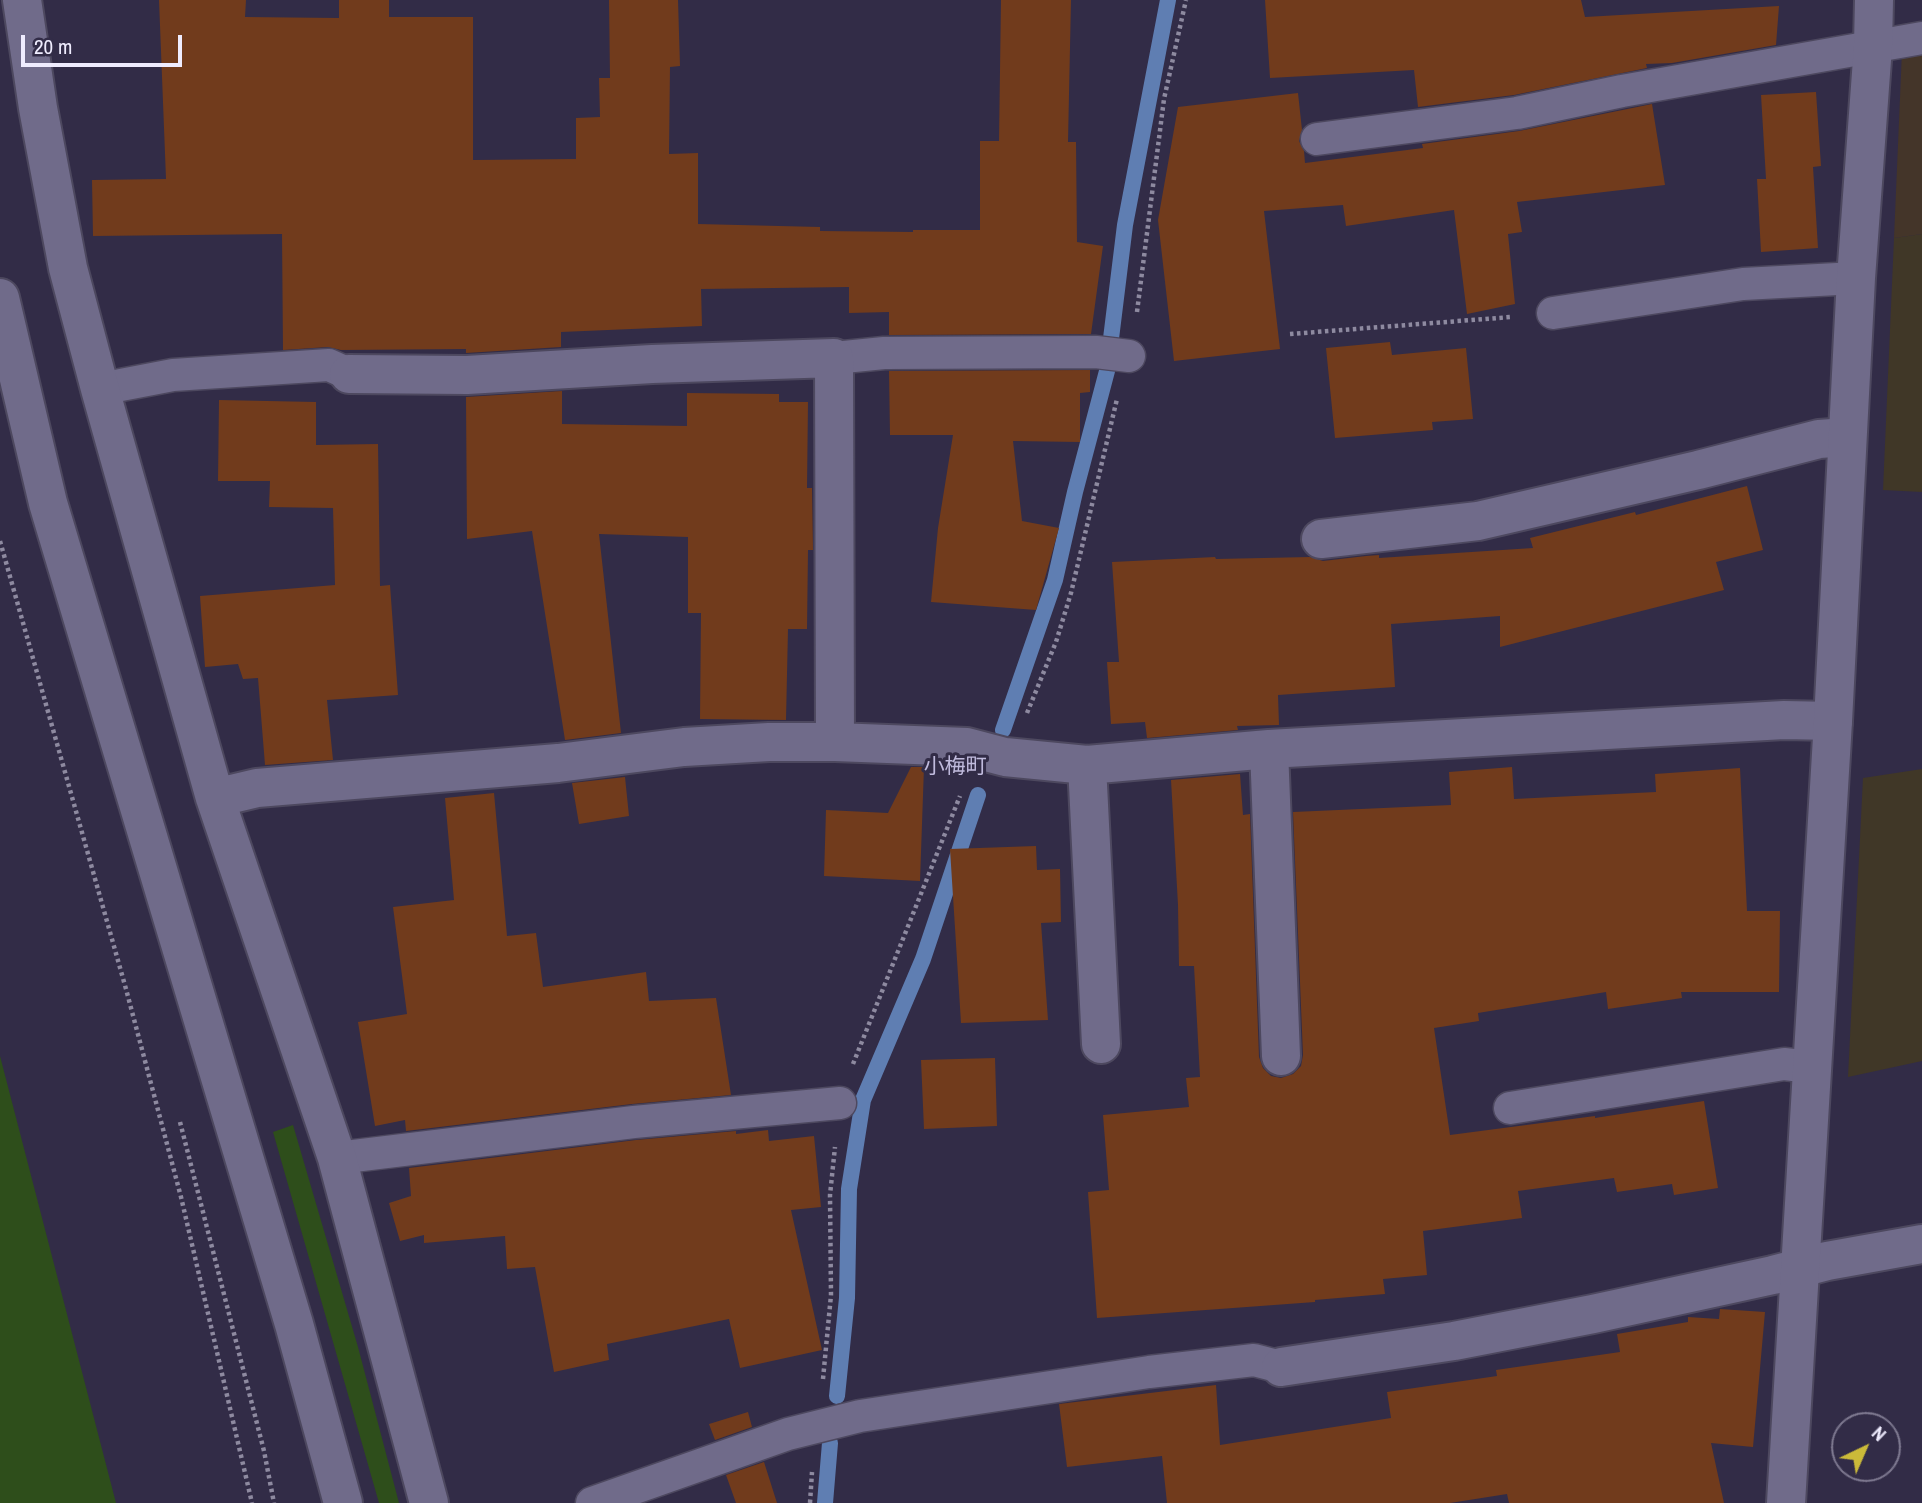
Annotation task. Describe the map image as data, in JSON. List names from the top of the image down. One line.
{"districts":["小梅町"],"scale_bar":"20 m","north":"top right"}
